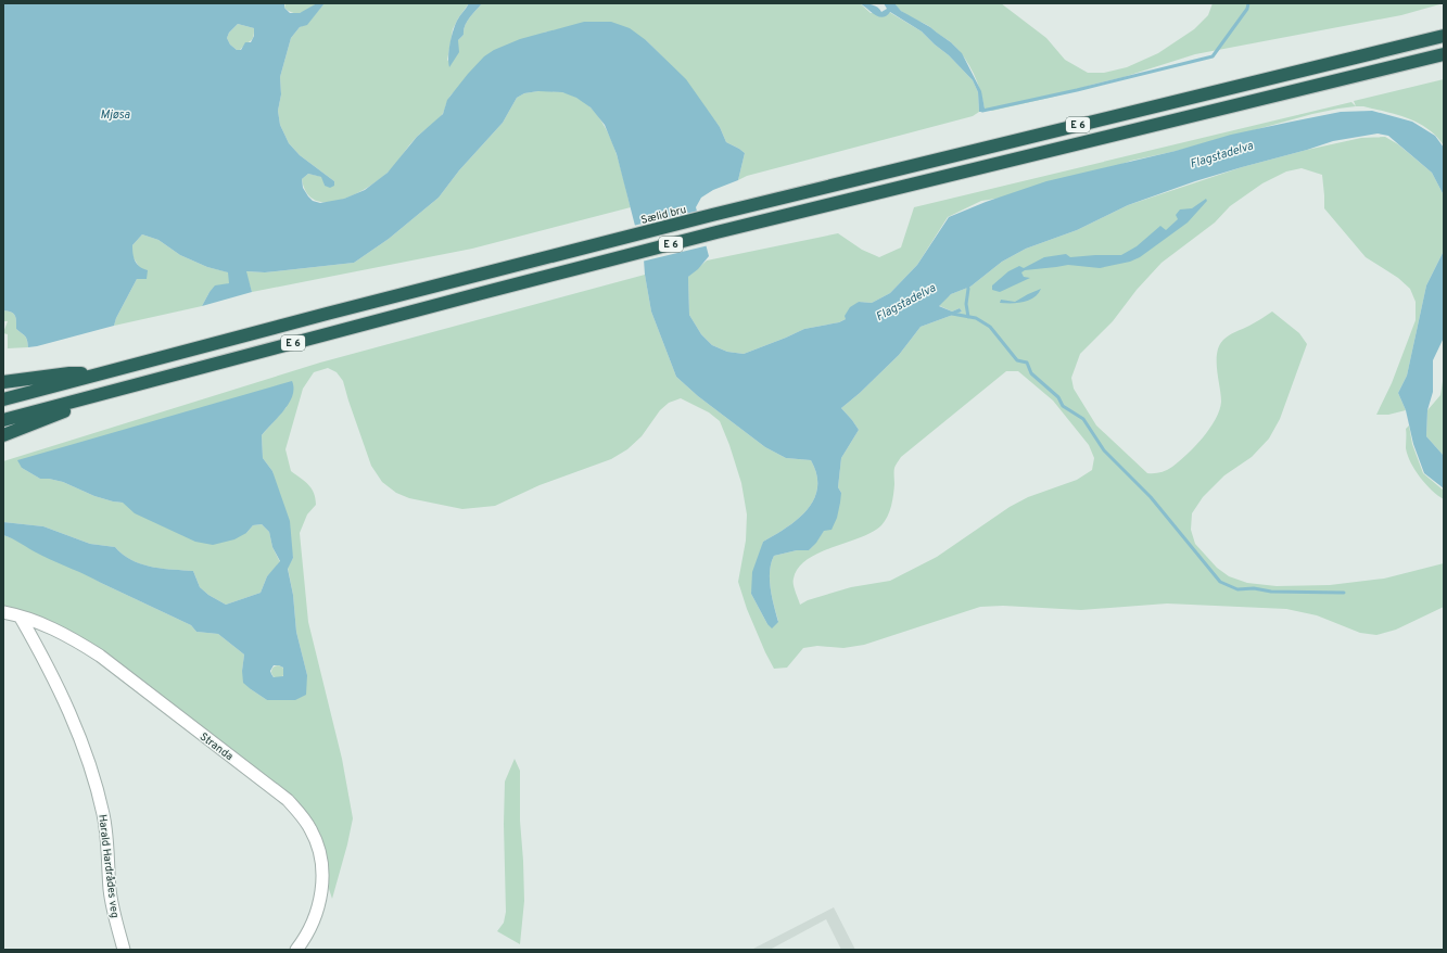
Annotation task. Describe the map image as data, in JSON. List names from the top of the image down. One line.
{"streets":{"highway":["E 6","Sælid bru"],"street":["Stranda","Harald Hardrådes veg"]},"crossings":[["E 6","Sælid bru"],["Stranda","Harald Hardrådes veg"]],"water":["Mjøsa","Flagstadelva"]}
